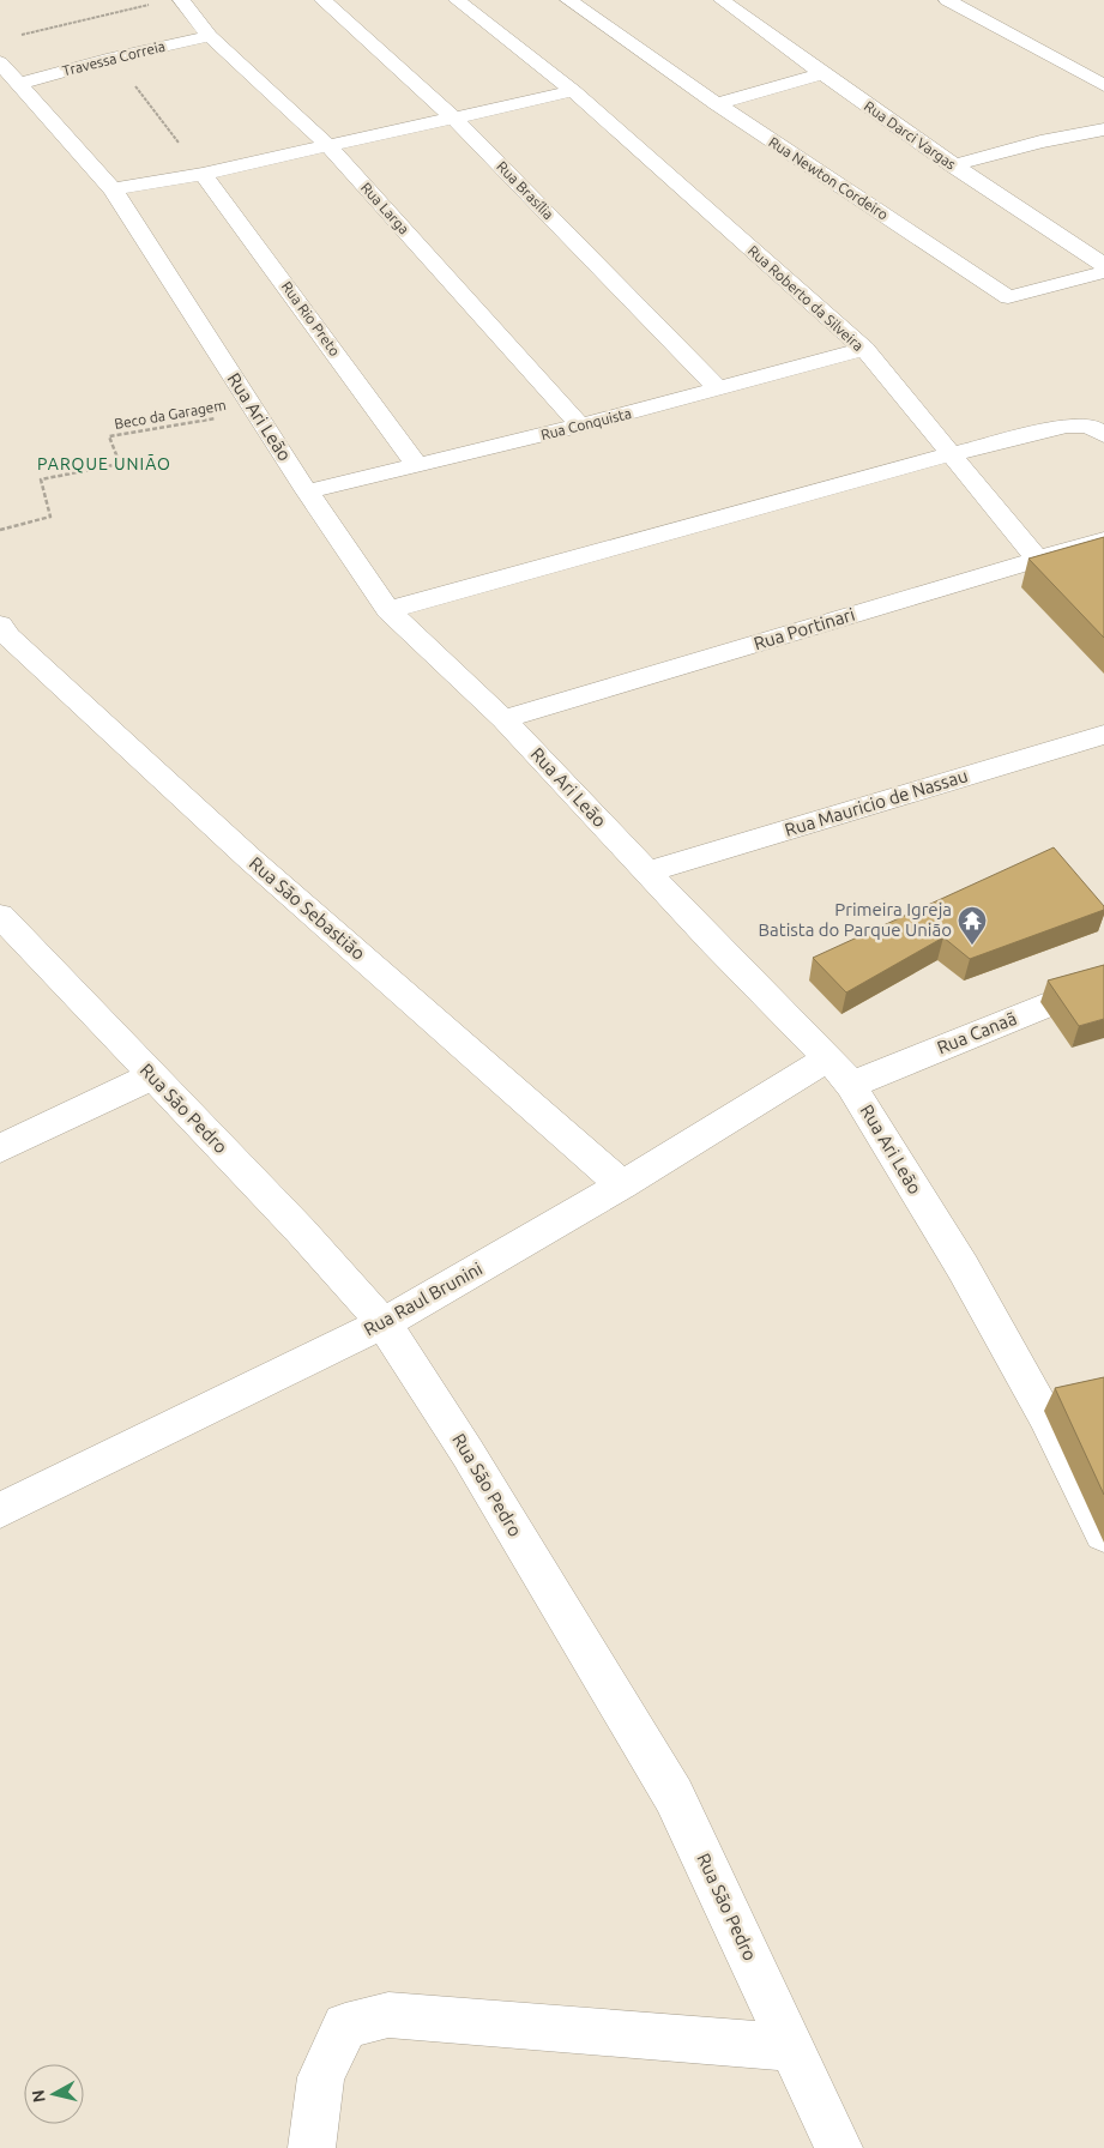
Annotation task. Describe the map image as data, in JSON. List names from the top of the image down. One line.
{"streets":{"street":["Travessa Correia","Rua Darci Vargas","Rua Newton Cordeiro","Rua Brasília","Rua Larga","Rua Roberto da Silveira","Rua Rio Preto","Rua Ari Leão","Rua Conquista","Rua Portinari","Rua Mauricio de Nassau","Rua São Sebastião","Rua Canaã","Rua São Pedro","Rua Raul Brunini"],"path":["Beco da Garagem"]},"crossings":[["Travessa Correia","Rua Larga"],["Travessa Correia","Rua Ari Leão"],["Rua Brasília","Rua Conquista"],["Rua Larga","Rua Conquista"],["Rua Roberto da Silveira","Rua Conquista"],["Rua Roberto da Silveira","Rua Portinari"],["Rua Rio Preto","Rua Conquista"],["Beco da Garagem","Rua Ari Leão"],["Rua Ari Leão","Rua Conquista"],["Rua Ari Leão","Rua Portinari"],["Rua Ari Leão","Rua Mauricio de Nassau"],["Rua Ari Leão","Rua Canaã"],["Rua Ari Leão","Rua Raul Brunini"],["Rua São Sebastião","Rua Raul Brunini"],["Rua Canaã","Rua Raul Brunini"],["Rua São Pedro","Rua Raul Brunini"]],"districts":["PARQUE UNIÃO"],"places":{"temple":["Primeira Igreja Batista do Parque União"]},"north":"left"}
